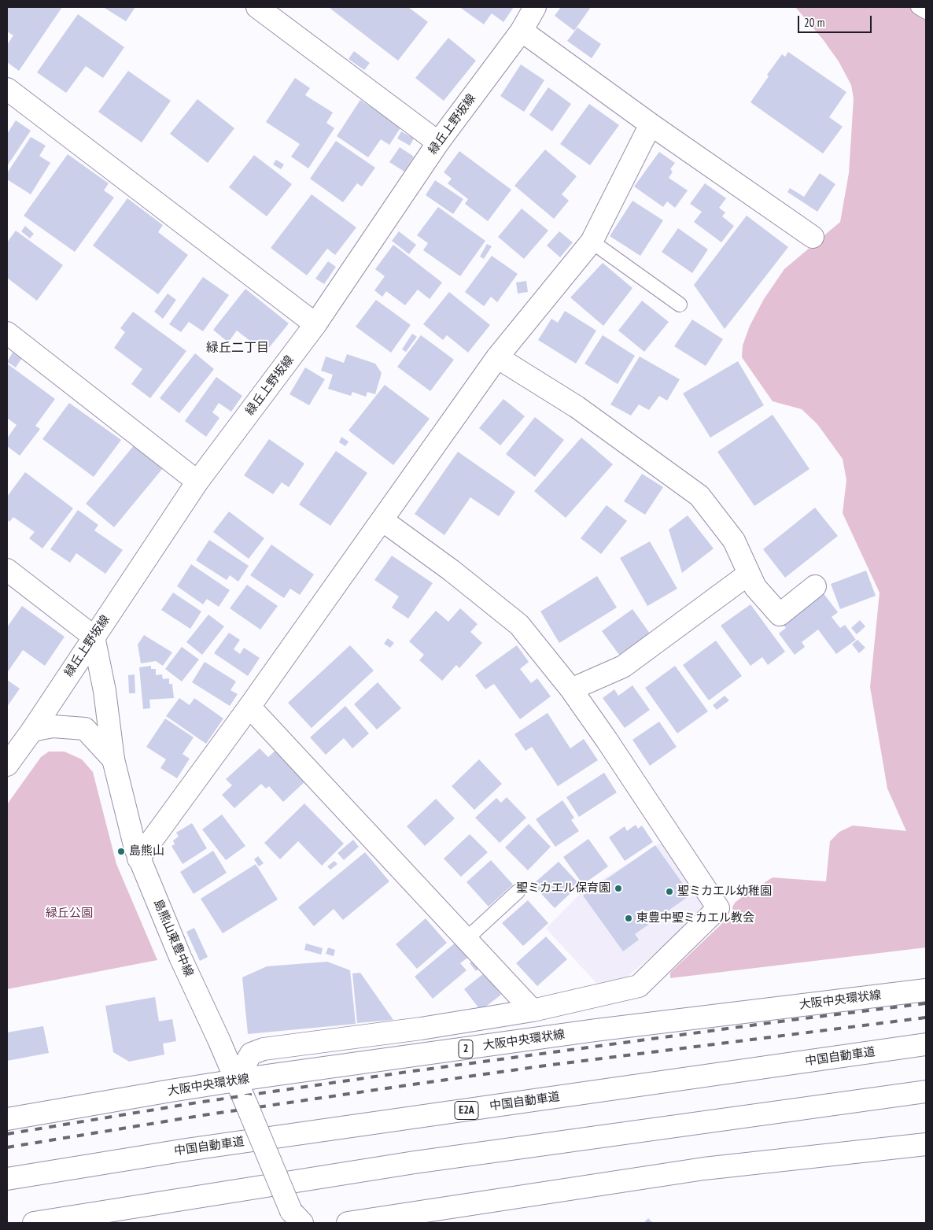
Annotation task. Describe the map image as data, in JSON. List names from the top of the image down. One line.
{"streets":{"main road":["緑丘上野坂線","島熊山東豊中線","大阪中央環状線","2","中国自動車道","E2A"]},"crossings":[["緑丘上野坂線","島熊山東豊中線"],["島熊山東豊中線","大阪中央環状線"]],"districts":["緑丘二丁目"],"parks":["緑丘公園"],"places":["島熊山","聖ミカエル保育園","聖ミカエル幼稚園","東豊中聖ミカエル教会"],"scale_bar":"20 m"}
